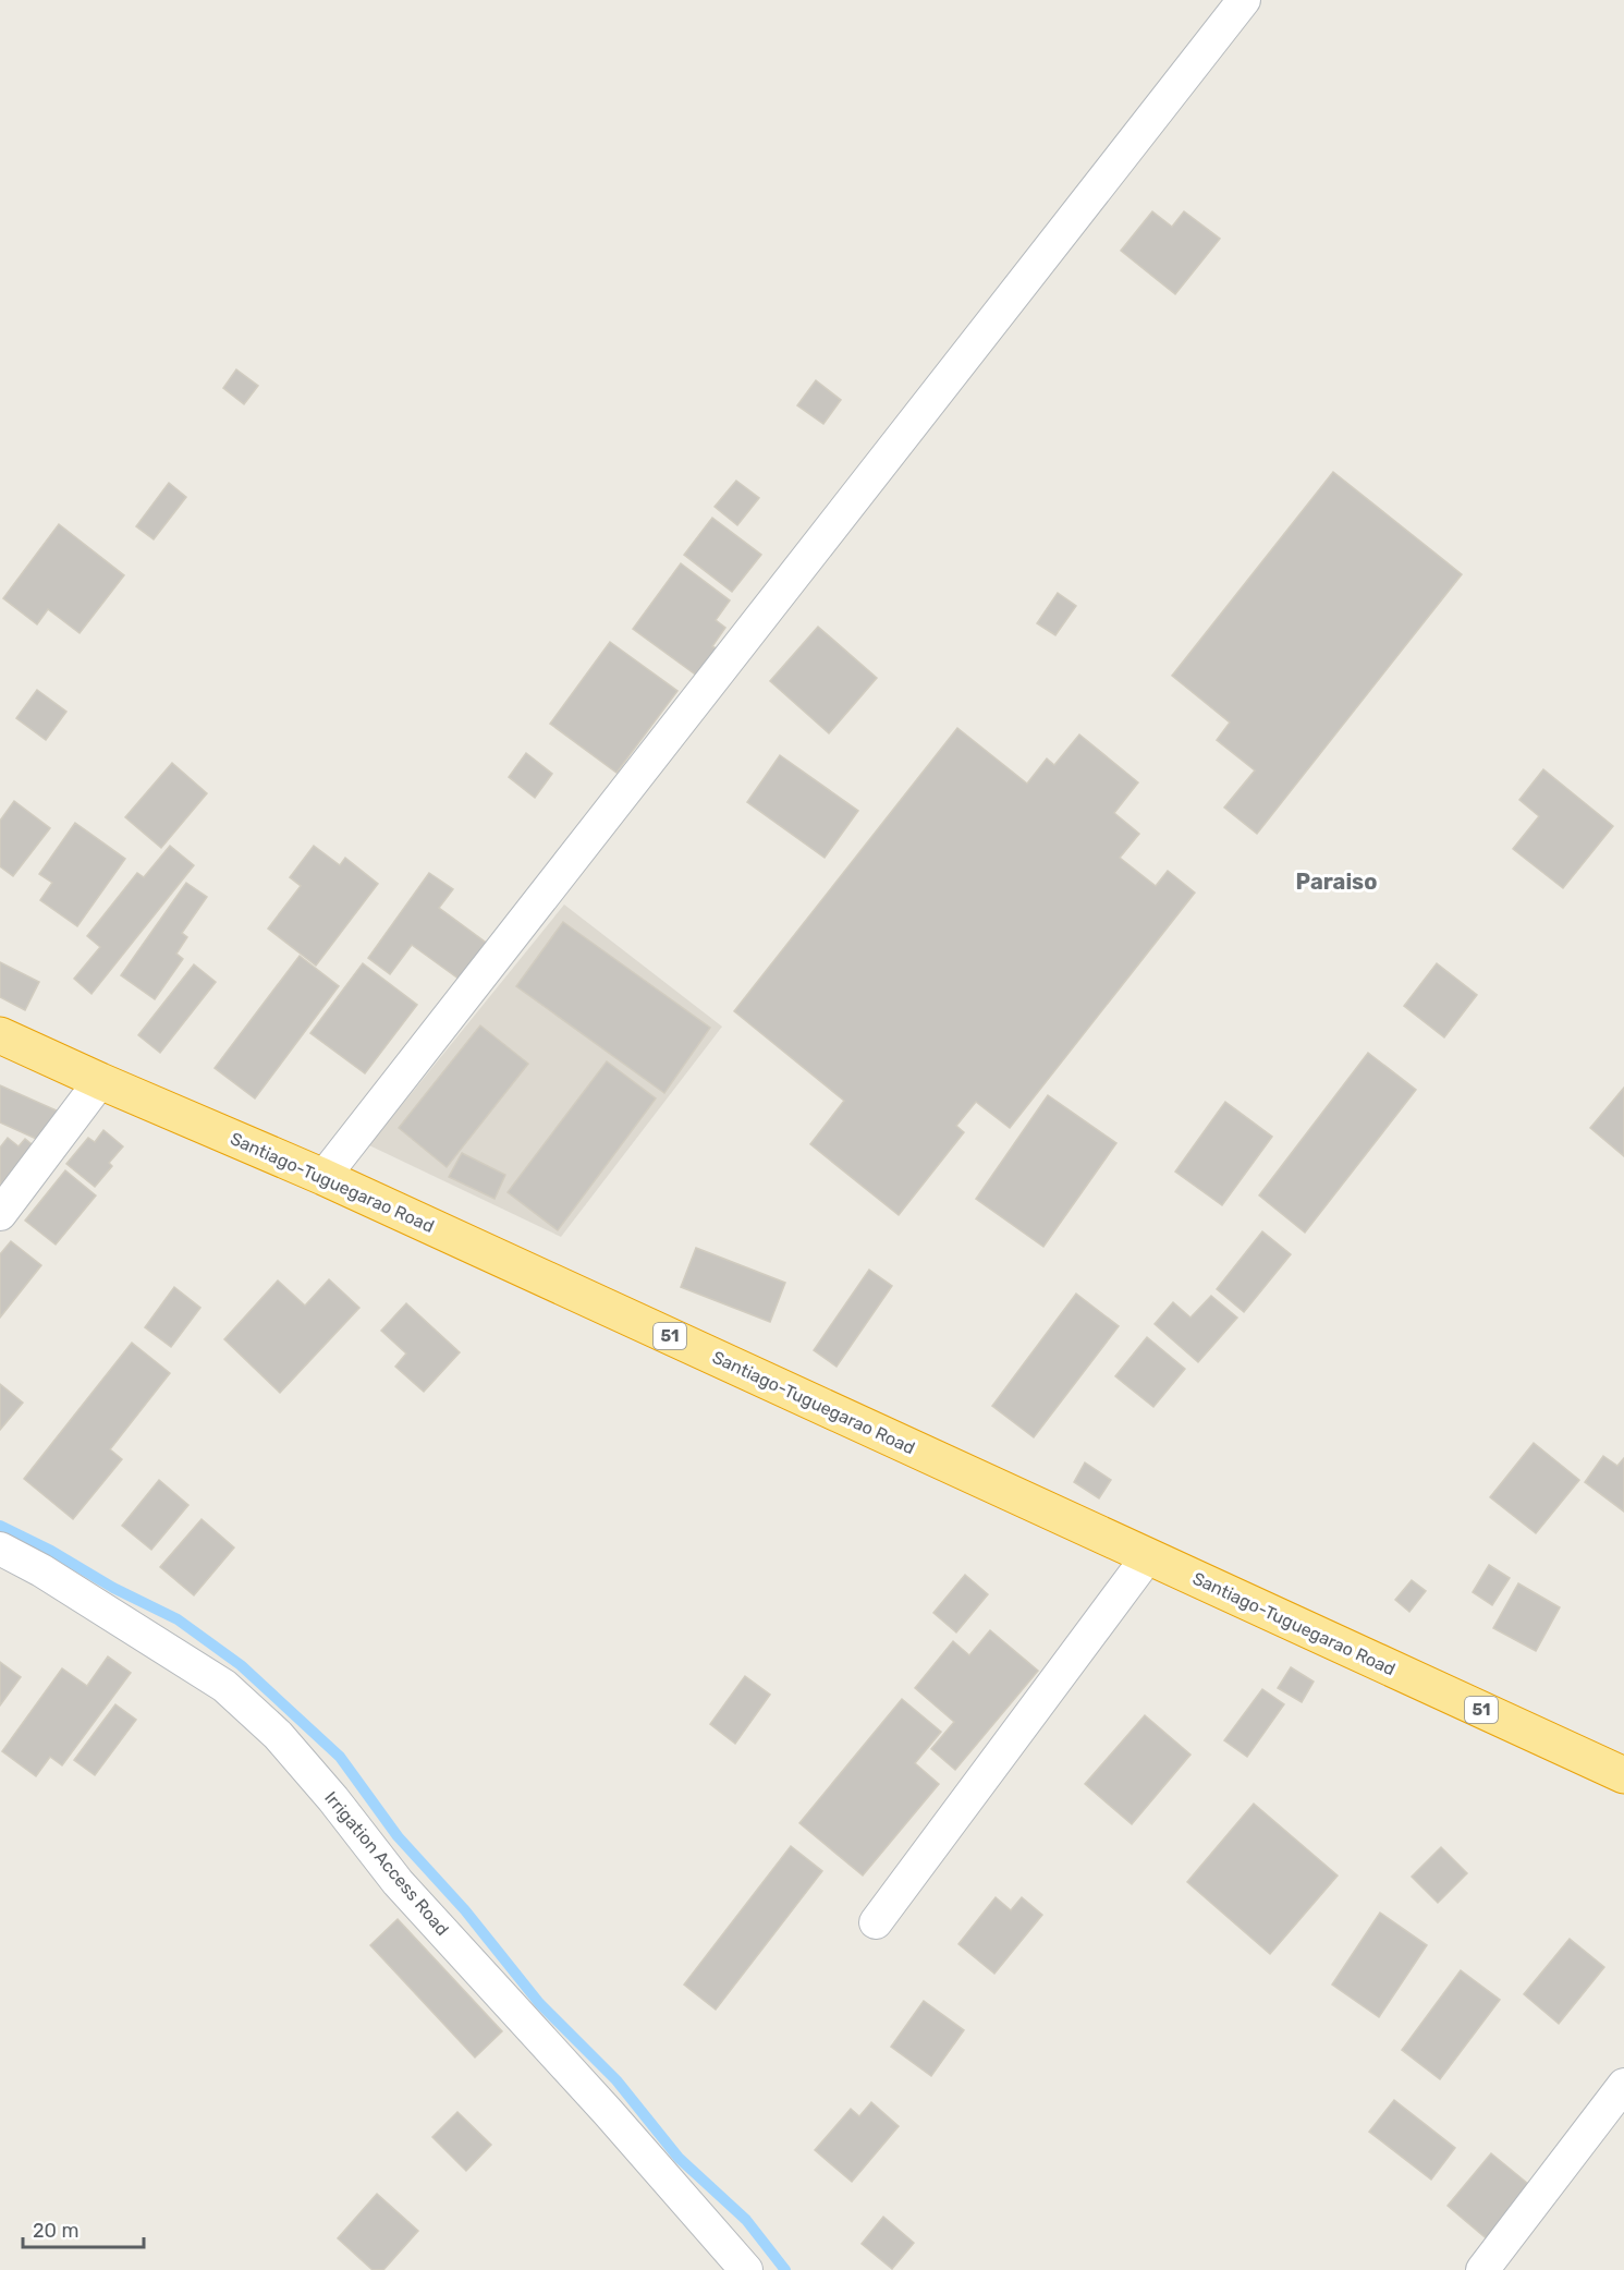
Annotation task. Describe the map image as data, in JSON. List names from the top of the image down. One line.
{"streets":{"highway":["Santiago-Tuguegarao Road","51"],"street":["Irrigation Access Road"]},"districts":["Paraiso"],"scale_bar":"20 m"}
